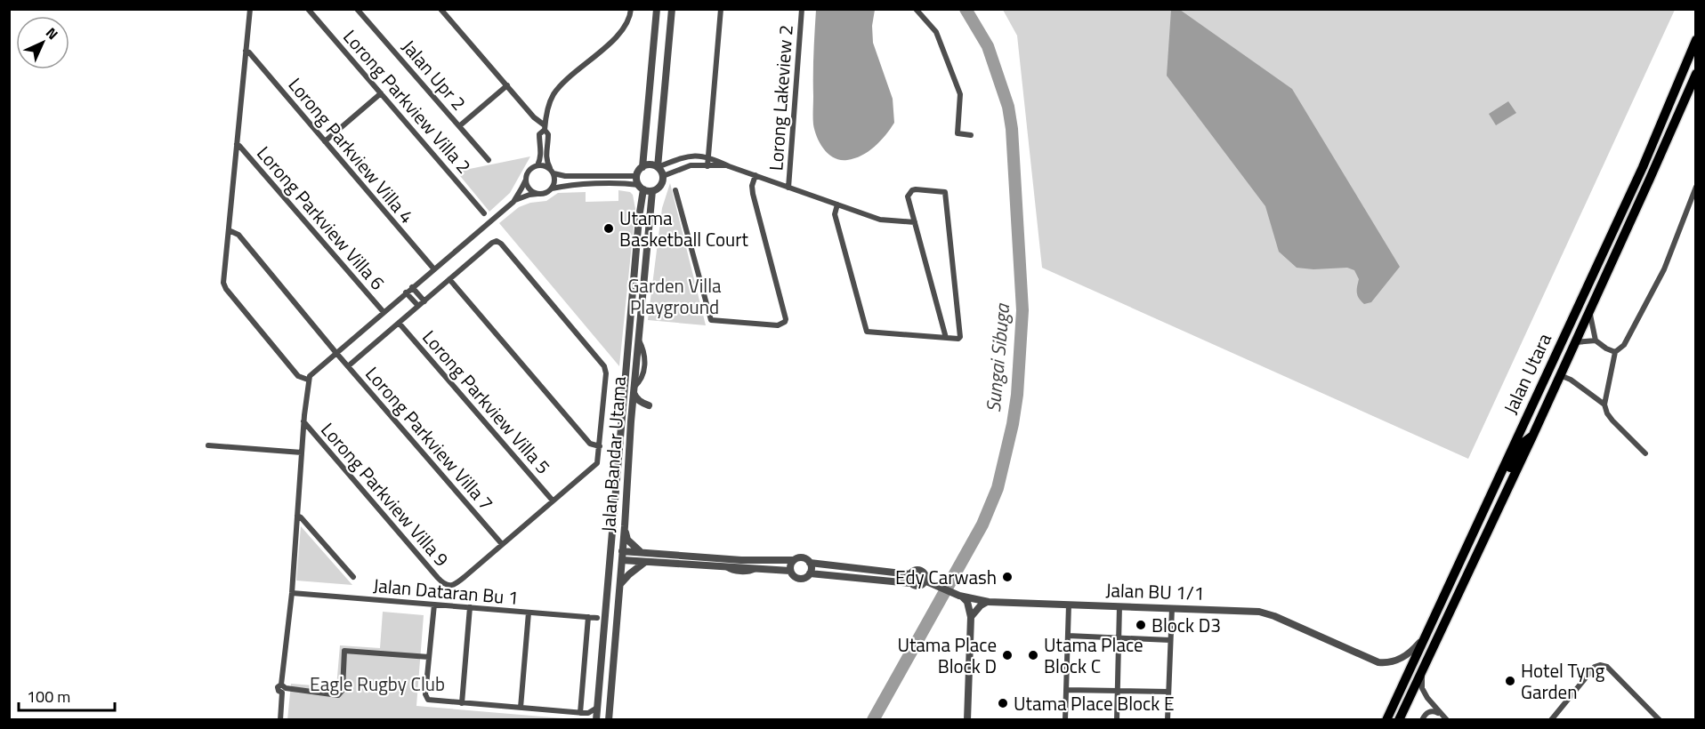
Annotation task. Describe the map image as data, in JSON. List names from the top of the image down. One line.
{"streets":{"highway":["Jalan Utara"],"street":["Jalan Upr 2","Lorong Lakeview 2","Lorong Parkview Villa 2","Lorong Parkview Villa 4","Lorong Parkview Villa 6","Lorong Parkview Villa 5","Lorong Parkview Villa 7","Jalan Bandar Utama","Lorong Parkview Villa 9","Jalan Dataran Bu 1","Jalan BU 1/1"]},"crossings":[["Jalan Utara","Jalan BU 1/1"],["Lorong Parkview Villa 7","Lorong Parkview Villa 9"]],"water":["Sungai Sibuga"],"parks":["Garden Villa Playground","Eagle Rugby Club"],"places":["Utama Basketball Court","Edy Carwash","Block D3","Utama Place Block D","Utama Place Block C","Hotel Tyng Garden","Utama Place Block E"],"scale_bar":"100 m","north":"top right"}
